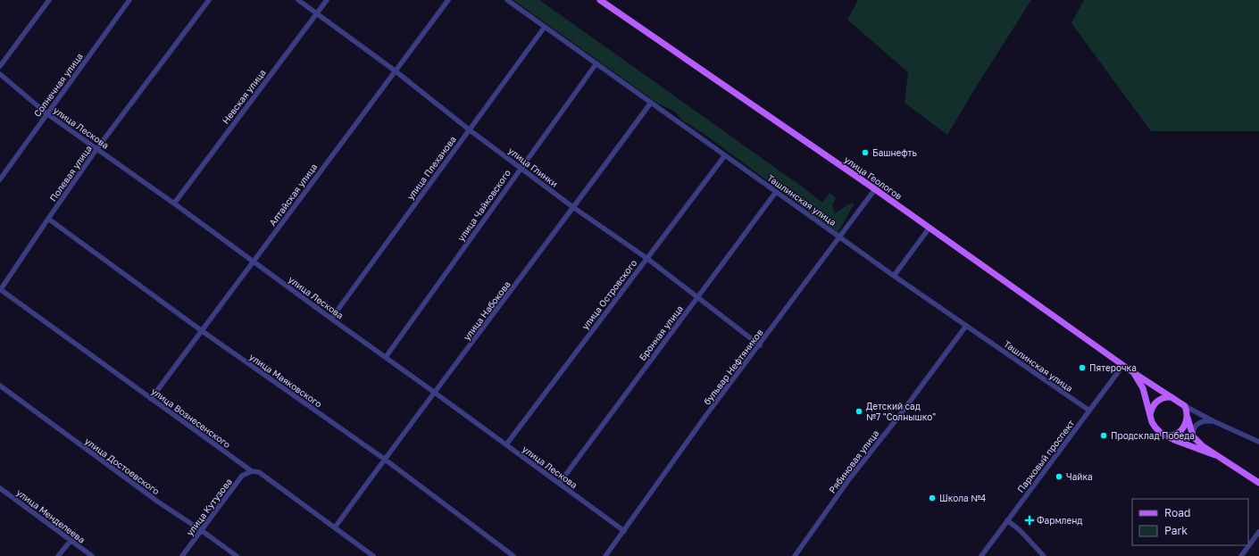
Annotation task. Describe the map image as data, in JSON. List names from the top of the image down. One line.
{"streets":{"main road":["улица Геологов"],"street":["Солнечная улица","Невская улица","улица Лескова","улица Глинки","улица Плеханова","Полевая улица","Алтайская улица","Ташлинская улица","улица Чайковского","улица Островского","улица Набокова","Бронная улица","бульвар Нефтяников","улица Маяковского","улица Вознесенского","Парковый проспект","Рябиновая улица","улица Достоевского","улица Кутузова","улица Менделеева"]},"crossings":[["Солнечная улица","улица Лескова"],["Невская улица","улица Лескова"],["Невская улица","улица Глинки"],["улица Лескова","улица Плеханова"],["улица Лескова","Полевая улица"],["улица Лескова","Алтайская улица"],["улица Лескова","улица Чайковского"],["улица Лескова","улица Островского"],["улица Лескова","улица Набокова"],["улица Лескова","Бронная улица"],["улица Лескова","бульвар Нефтяников"],["улица Глинки","улица Плеханова"],["улица Глинки","Алтайская улица"],["улица Глинки","улица Чайковского"],["улица Глинки","улица Островского"],["улица Глинки","улица Набокова"],["улица Глинки","Бронная улица"],["улица Глинки","бульвар Нефтяников"],["улица Плеханова","Ташлинская улица"],["Полевая улица","улица Маяковского"],["Полевая улица","улица Вознесенского"],["улица Геологов","бульвар Нефтяников"],["улица Геологов","Парковый проспект"],["Алтайская улица","улица Маяковского"],["Алтайская улица","улица Вознесенского"],["Ташлинская улица","улица Чайковского"],["Ташлинская улица","улица Островского"],["Ташлинская улица","улица Набокова"],["Ташлинская улица","Бронная улица"],["Ташлинская улица","бульвар Нефтяников"],["Ташлинская улица","Парковый проспект"],["Ташлинская улица","Рябиновая улица"],["улица Набокова","улица Маяковского"],["улица Набокова","улица Вознесенского"],["улица Вознесенского","улица Кутузова"],["улица Достоевского","улица Кутузова"]],"places":{"other":["Башнефть","Пятерочка","Детский сад №7 \"Солнышко\"","Продсклад Победа","Чайка","Школа №4"],"health":["Фармленд"]},"legend":["Road","Park"]}
